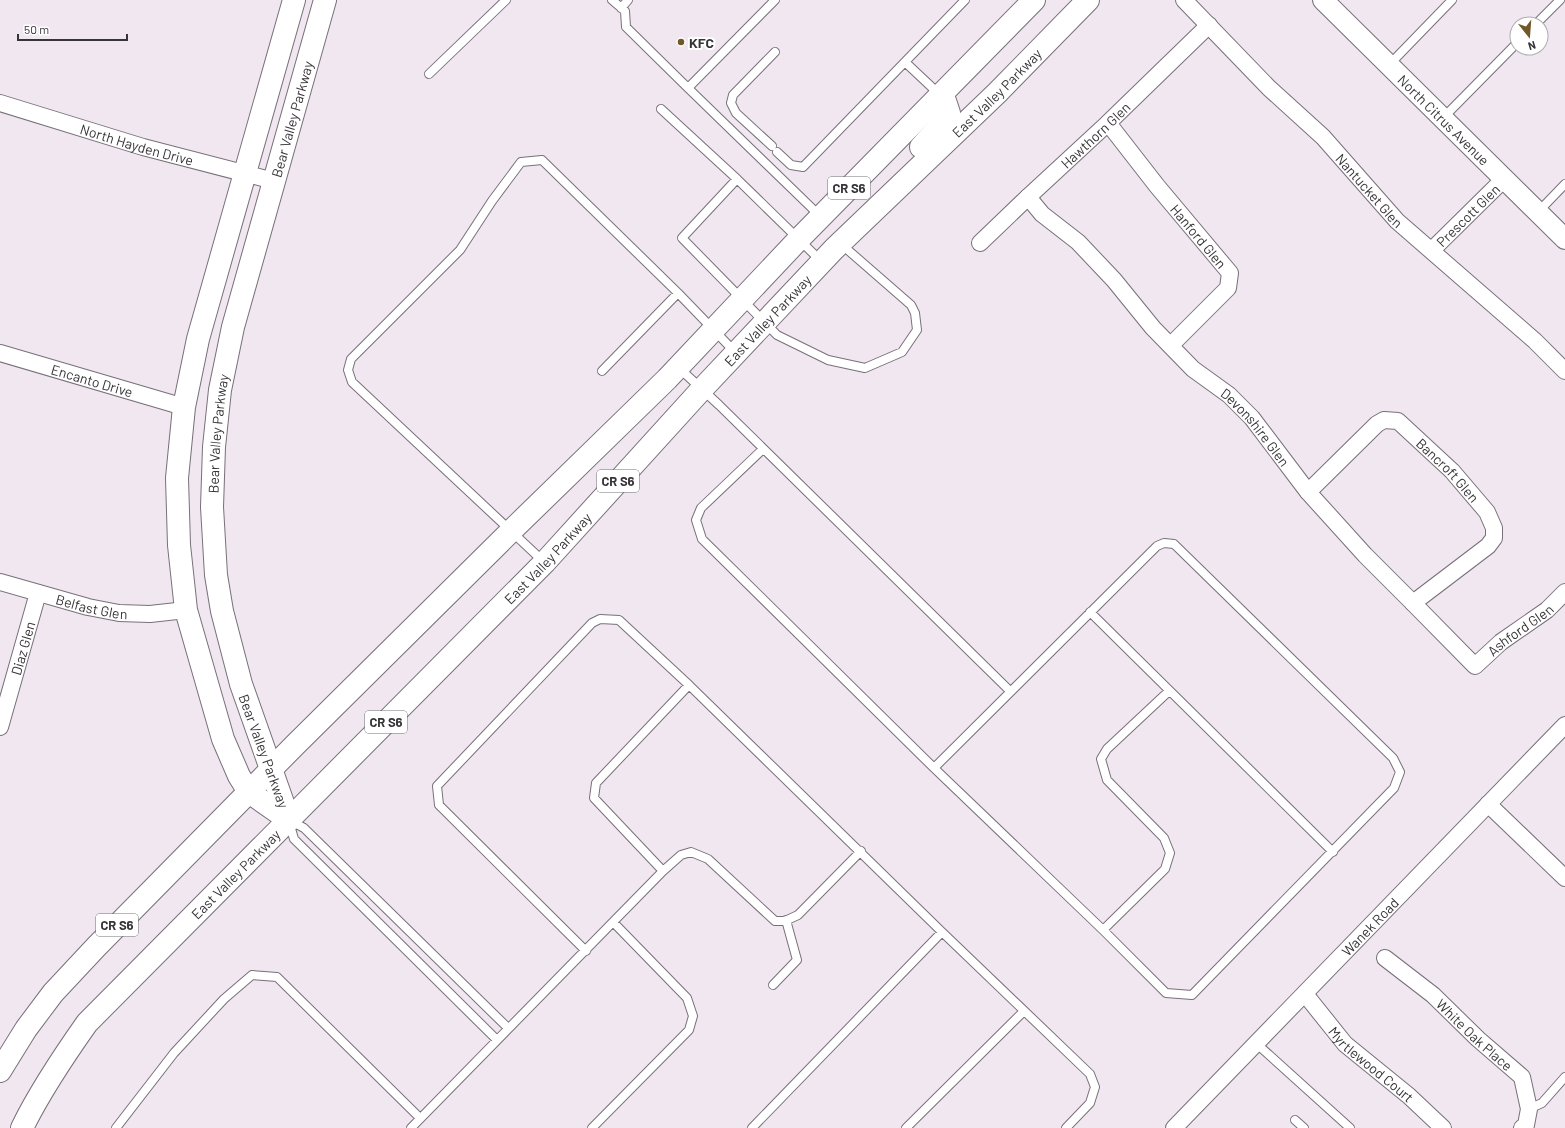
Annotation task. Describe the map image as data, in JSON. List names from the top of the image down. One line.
{"streets":{"main road":["East Valley Parkway","Bear Valley Parkway","CR S6"],"street":["North Citrus Avenue","Hawthorn Glen","North Hayden Drive","Nantucket Glen","Prescott Glen","Hanford Glen","Encanto Drive","Devonshire Glen","Bancroft Glen","Belfast Glen","Ashford Glen","Diaz Glen","Wanek Road","White Oak Place","Myrtlewood Court"]},"crossings":[["East Valley Parkway","Bear Valley Parkway"],["Bear Valley Parkway","North Hayden Drive"],["Bear Valley Parkway","CR S6"],["Bear Valley Parkway","Encanto Drive"],["Bear Valley Parkway","Belfast Glen"],["North Citrus Avenue","Prescott Glen"],["Hawthorn Glen","Nantucket Glen"],["Hawthorn Glen","Hanford Glen"],["Hawthorn Glen","Devonshire Glen"],["Nantucket Glen","Prescott Glen"],["Hanford Glen","Devonshire Glen"],["Devonshire Glen","Bancroft Glen"],["Devonshire Glen","Ashford Glen"],["Belfast Glen","Diaz Glen"],["Wanek Road","Myrtlewood Court"]],"places":["KFC"],"scale_bar":"50 m","north":"bottom"}
